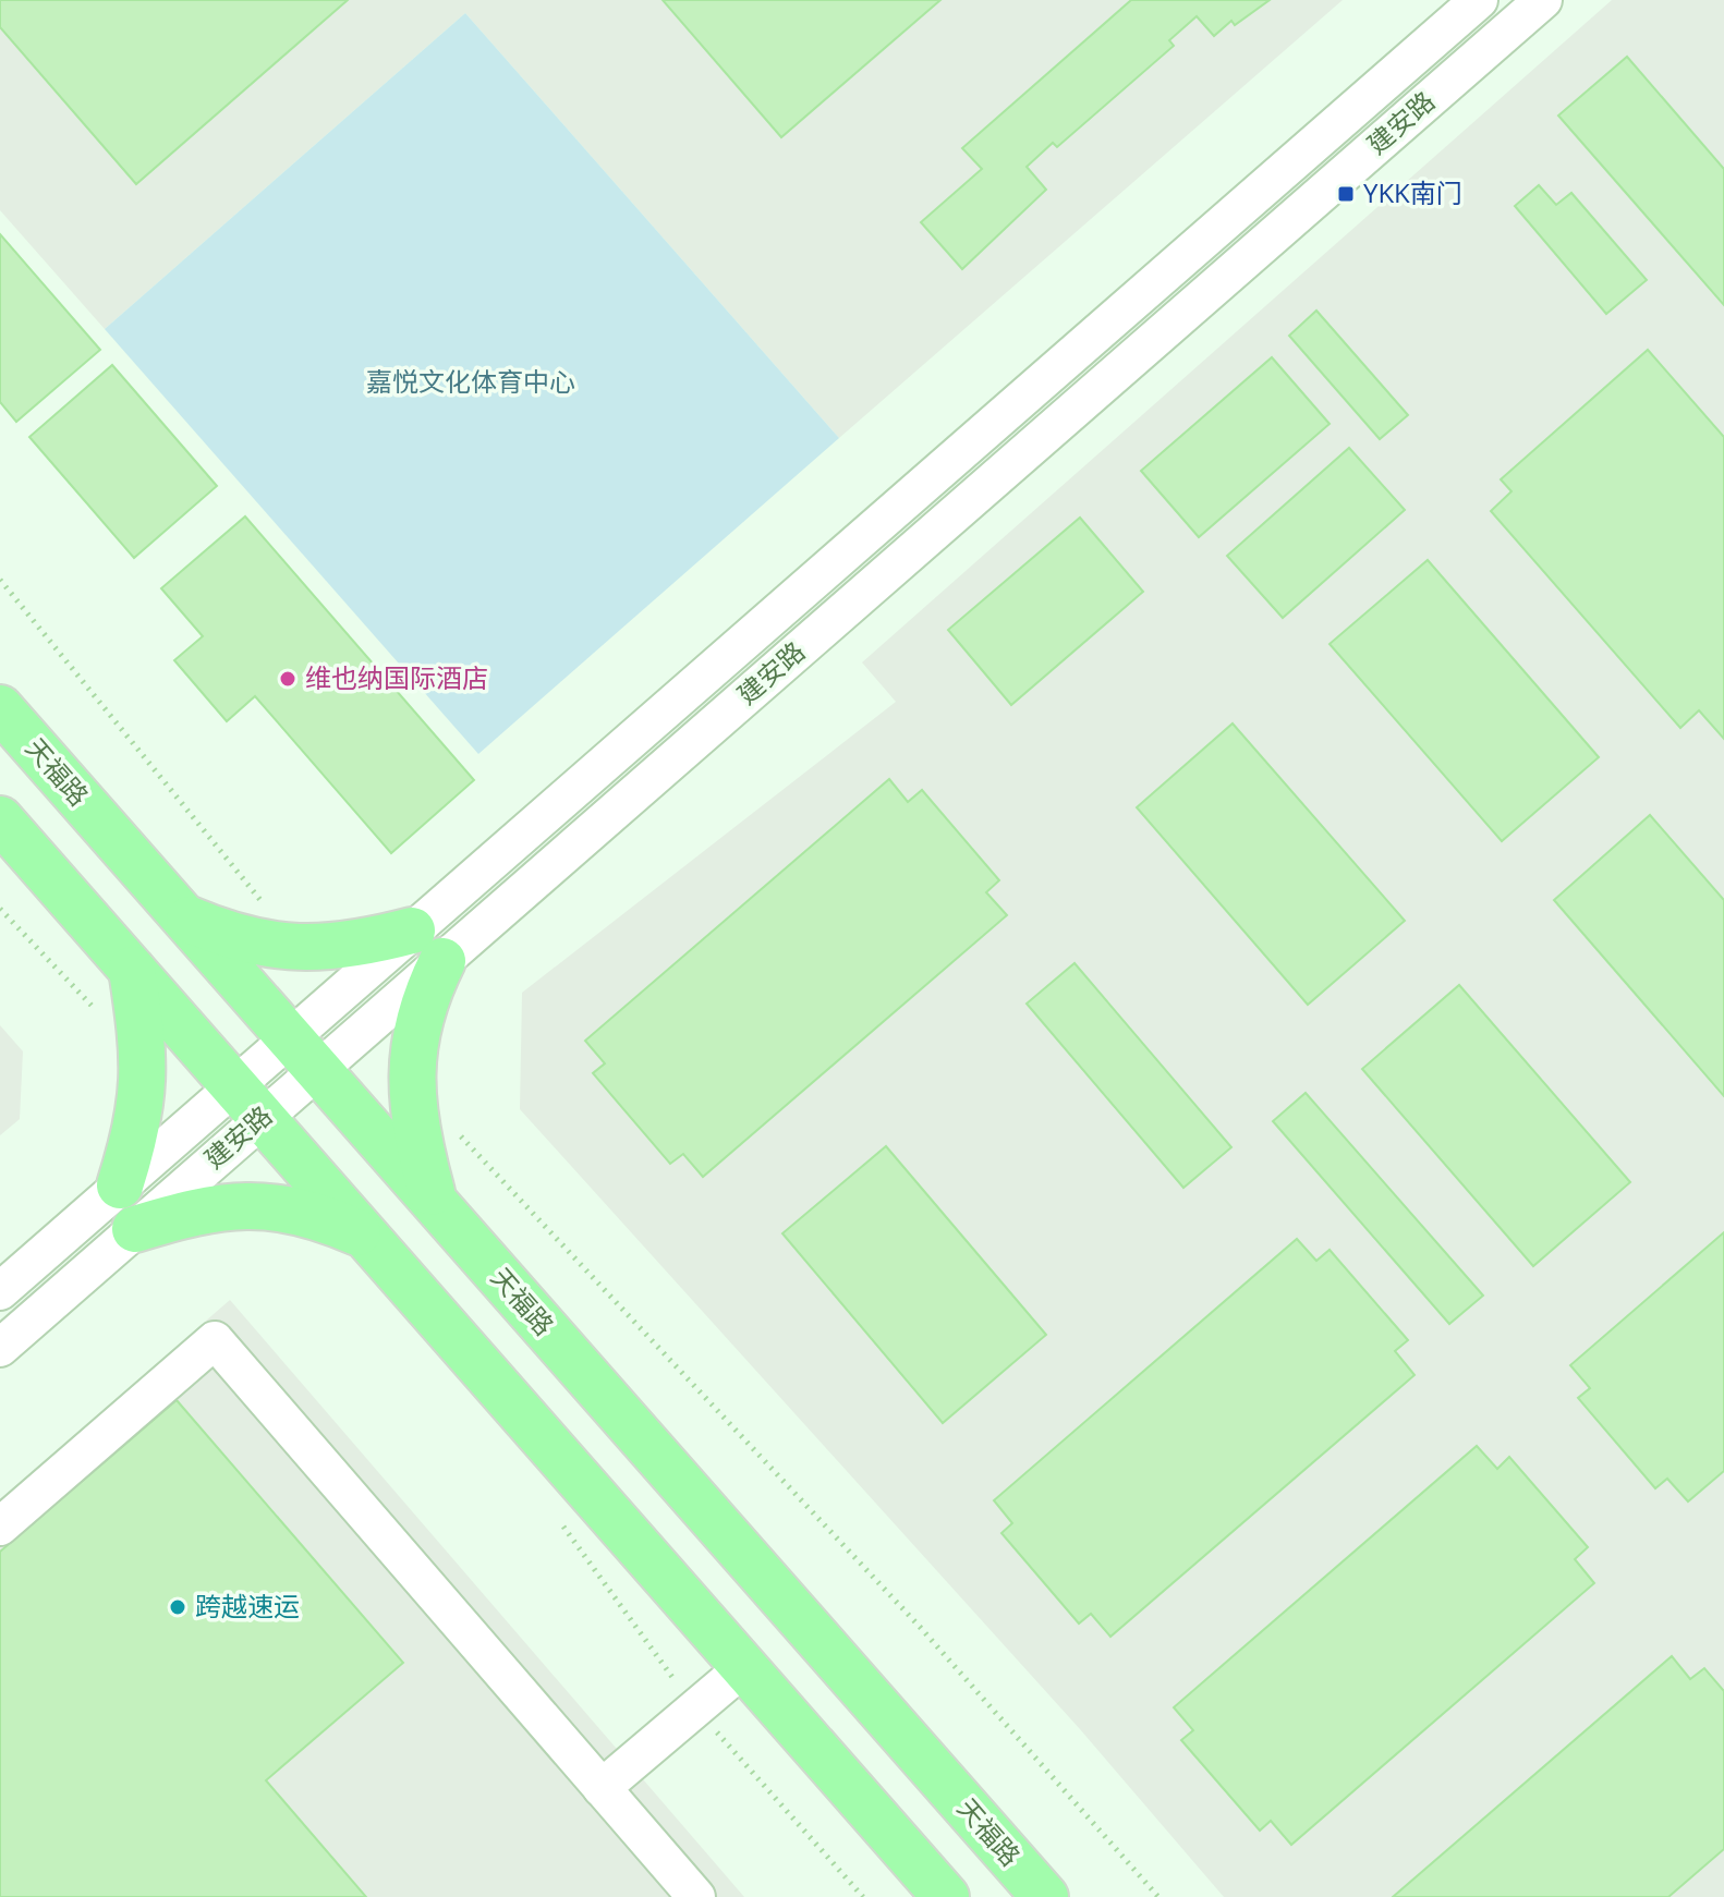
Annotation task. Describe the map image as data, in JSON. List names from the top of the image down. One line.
{"streets":{"main road":["天福路"],"street":["建安路"]},"crossings":[["建安路","天福路"]],"parks":["嘉悦文化体育中心"],"places":{"transit":["YKK南门"],"other":["维也纳国际酒店","跨越速运"]}}
